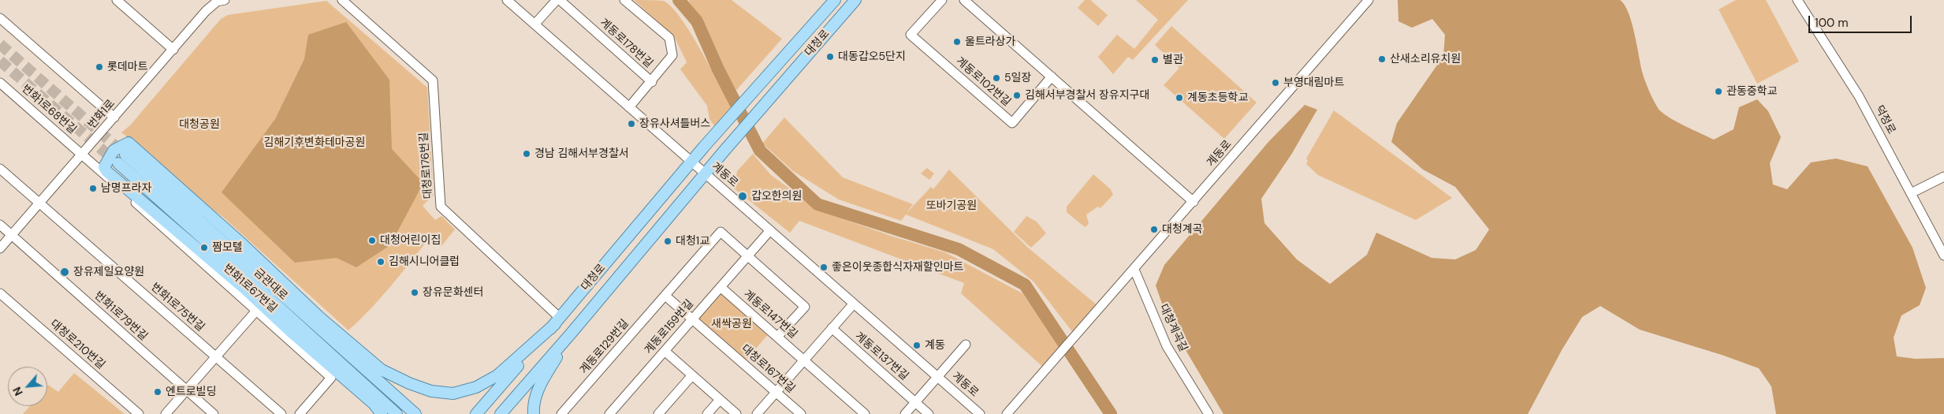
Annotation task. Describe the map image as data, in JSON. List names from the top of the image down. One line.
{"streets":{"main road":["대청로","금관대로"],"street":["계동로178번길","계동로102번길","번화1로68번길","번화1로","덕정로","계동로","대청로176번길","번화1로67번길","번화1로75번길","계동로147번길","번화1로79번길","계동로159번길","대청계곡길","대청로210번길","계동로129번길","계동로137번길","대청로167번길"]},"crossings":[["계동로178번길","계동로"],["대청로","계동로"],["대청로","대청로176번길"],["번화1로68번길","번화1로"],["번화1로68번길","번화1로67번길"],["번화1로","번화1로67번길"],["번화1로","번화1로75번길"],["번화1로","번화1로79번길"],["계동로","계동로159번길"],["계동로","대청계곡길"],["계동로147번길","계동로159번길"],["계동로159번길","대청로167번길"],["계동로129번길","대청로167번길"]],"parks":["대청공원","김해기후변화테마공원","또바기공원","새싹공원"],"places":["울트라상가","대동갑오5단지","산새소리유치원","별관","롯데마트","5일장","부영대림마트","관동중학교","김해서부경찰서 장유지구대","계동초등학교","장유사셔틀버스","경남 김해서부경찰서","남명프라자","갑오한의원","대청계곡","대청어린이집","대청1교","짬모텔","김해시니어클럽","좋은이웃종합식자재할인마트","장유제일요양원","장유문화센터","계동","엔트로빌딩"],"scale_bar":"100 m","north":"bottom left"}
